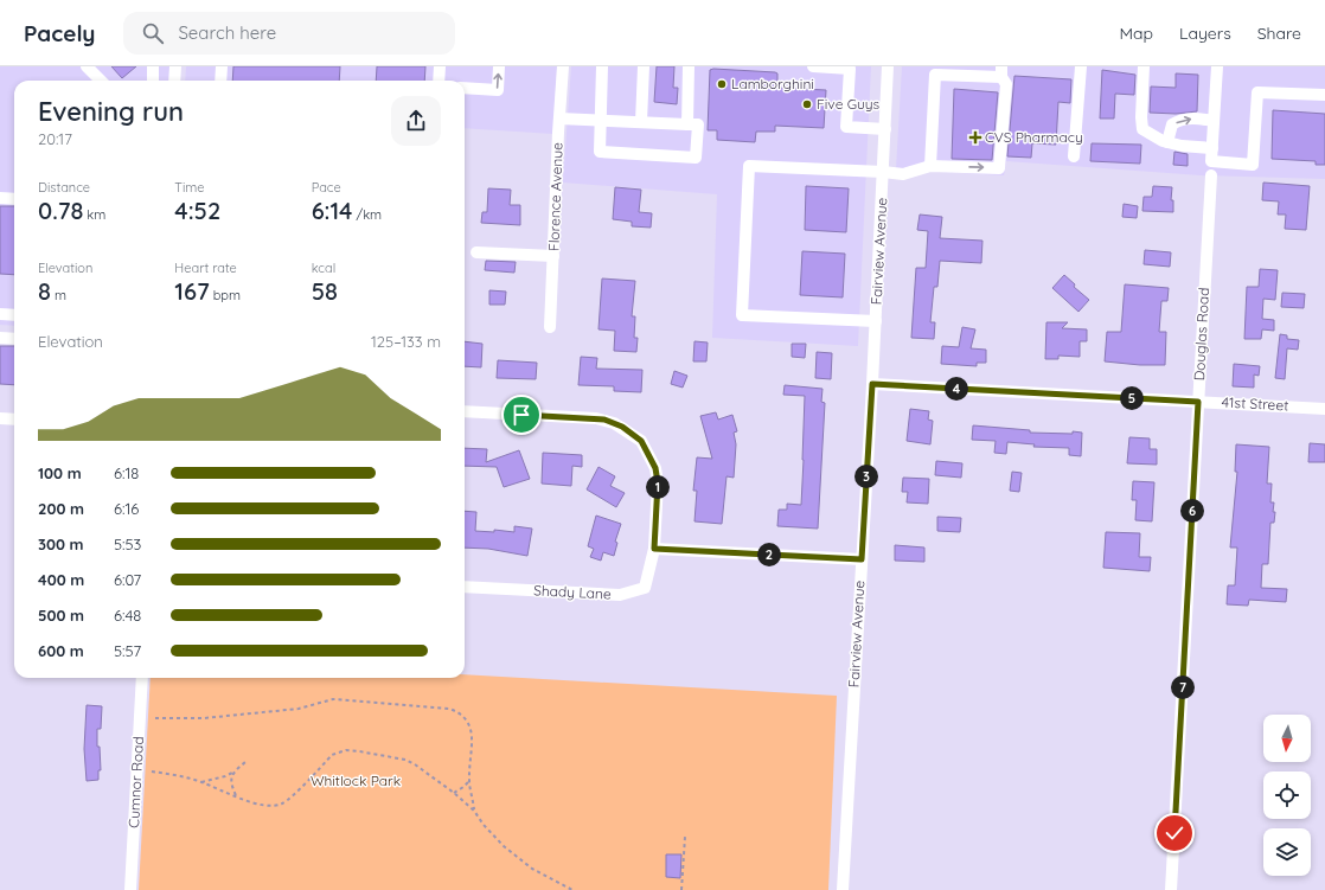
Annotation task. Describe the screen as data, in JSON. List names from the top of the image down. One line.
{"streets":{"street":["Florence Avenue","Fairview Avenue","Douglas Road","41st Street","Shady Lane","Cumnor Road"]},"crossings":[["Fairview Avenue","41st Street"],["Douglas Road","41st Street"]],"parks":["Whitlock Park"],"places":{"other":["Lamborghini","Five Guys"],"health":["CVS Pharmacy"]},"north":"bottom","page":{"header":"Pacely","search":"Search here","nav":["Map","Layers","Share"],"heading":["Evening run","20:17"],"stats":[["Distance","0.78 km"],["Time","4:52"],["Pace","6:14 /km"],["Elevation","8 m"],["Heart rate","167 bpm"],["kcal","58"]],"chart":["Elevation","125–133 m"],"pins":["4","5","3","1","6","2","7"],"list":[{"name":"100 m","note":"6:18"},{"name":"200 m","note":"6:16"},{"name":"300 m","note":"5:53"},{"name":"400 m","note":"6:07"},{"name":"500 m","note":"6:48"},{"name":"600 m","note":"5:57"}]}}
